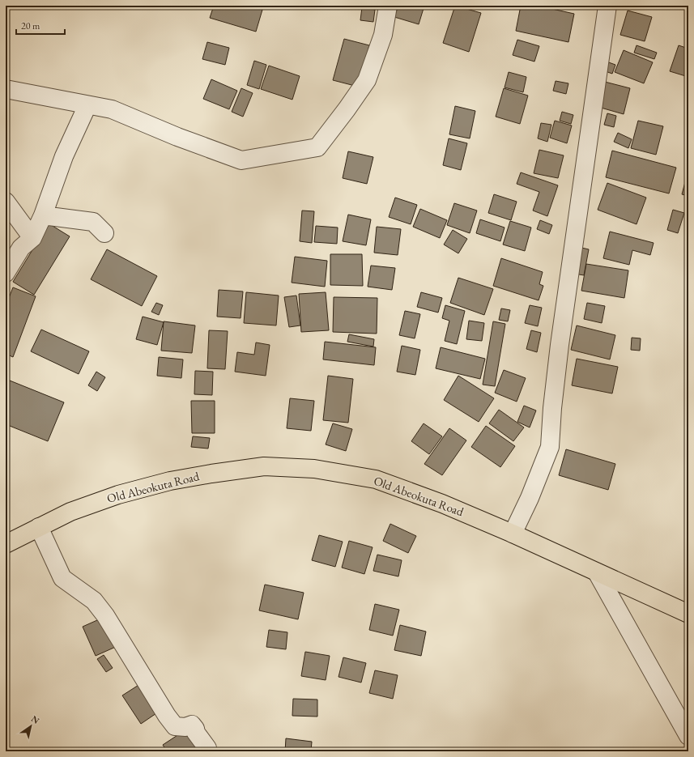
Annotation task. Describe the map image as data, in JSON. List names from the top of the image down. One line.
{"streets":{"highway":["Old Abeokuta Road"]},"scale_bar":"20 m","north":"top right"}
